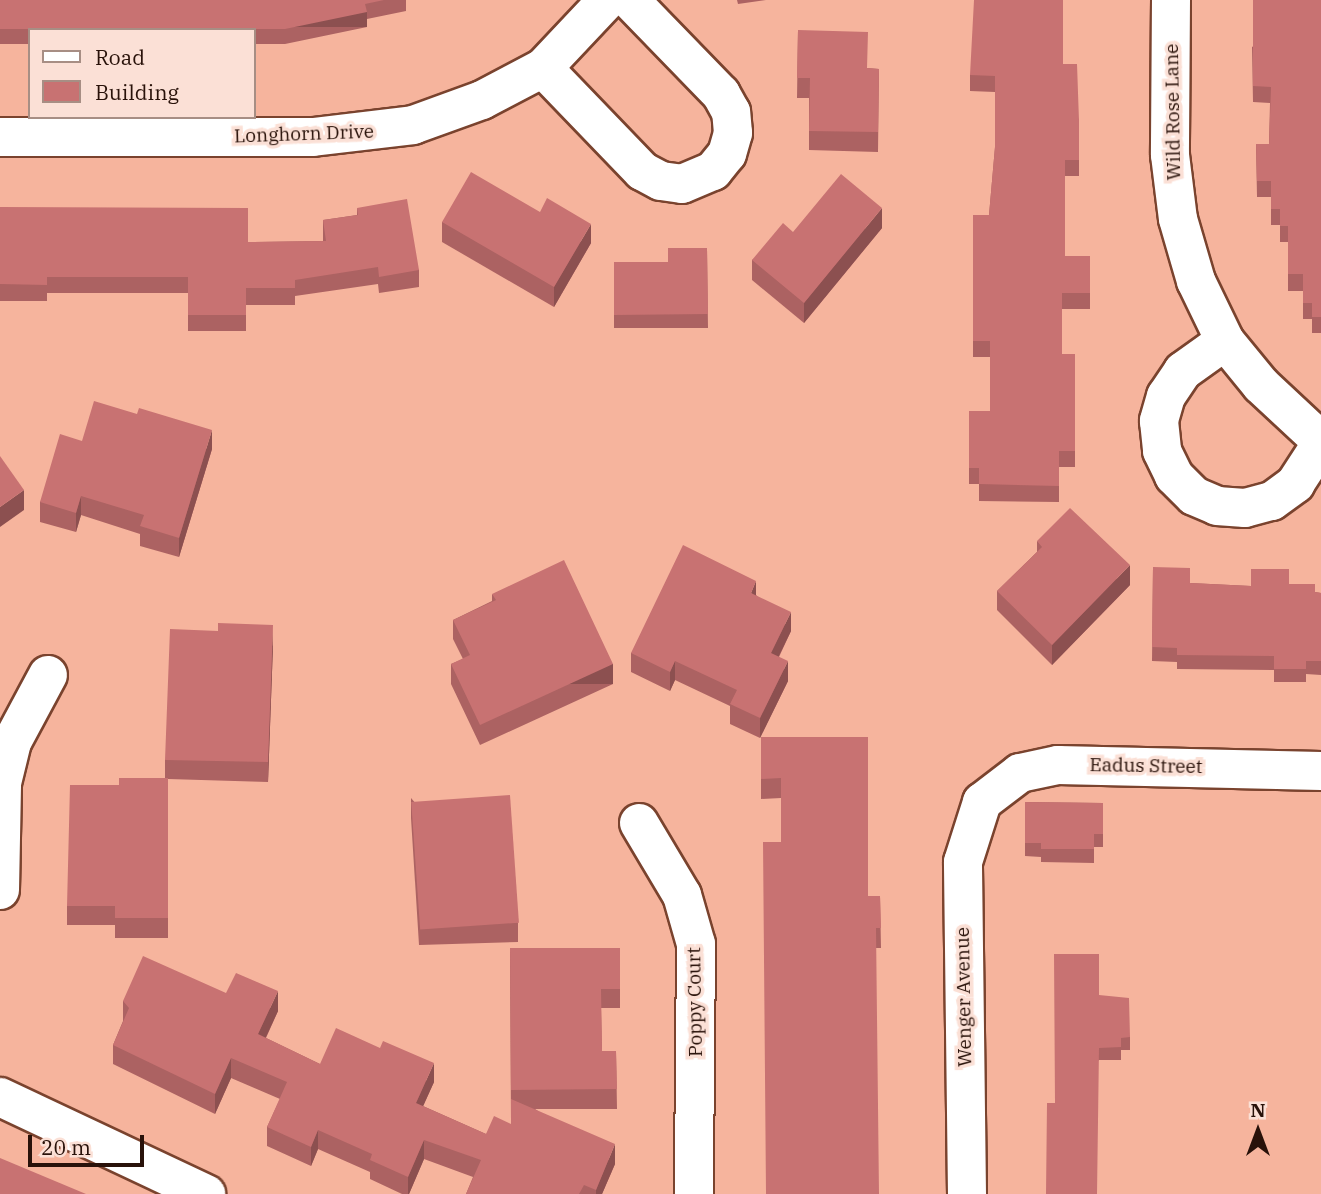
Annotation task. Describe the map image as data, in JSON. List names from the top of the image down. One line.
{"streets":{"street":["Wild Rose Lane","Longhorn Drive","Eadus Street","Wenger Avenue","Poppy Court"]},"crossings":[["Eadus Street","Wenger Avenue"]],"legend":["Road","Building"],"scale_bar":"20 m","north":"top"}
